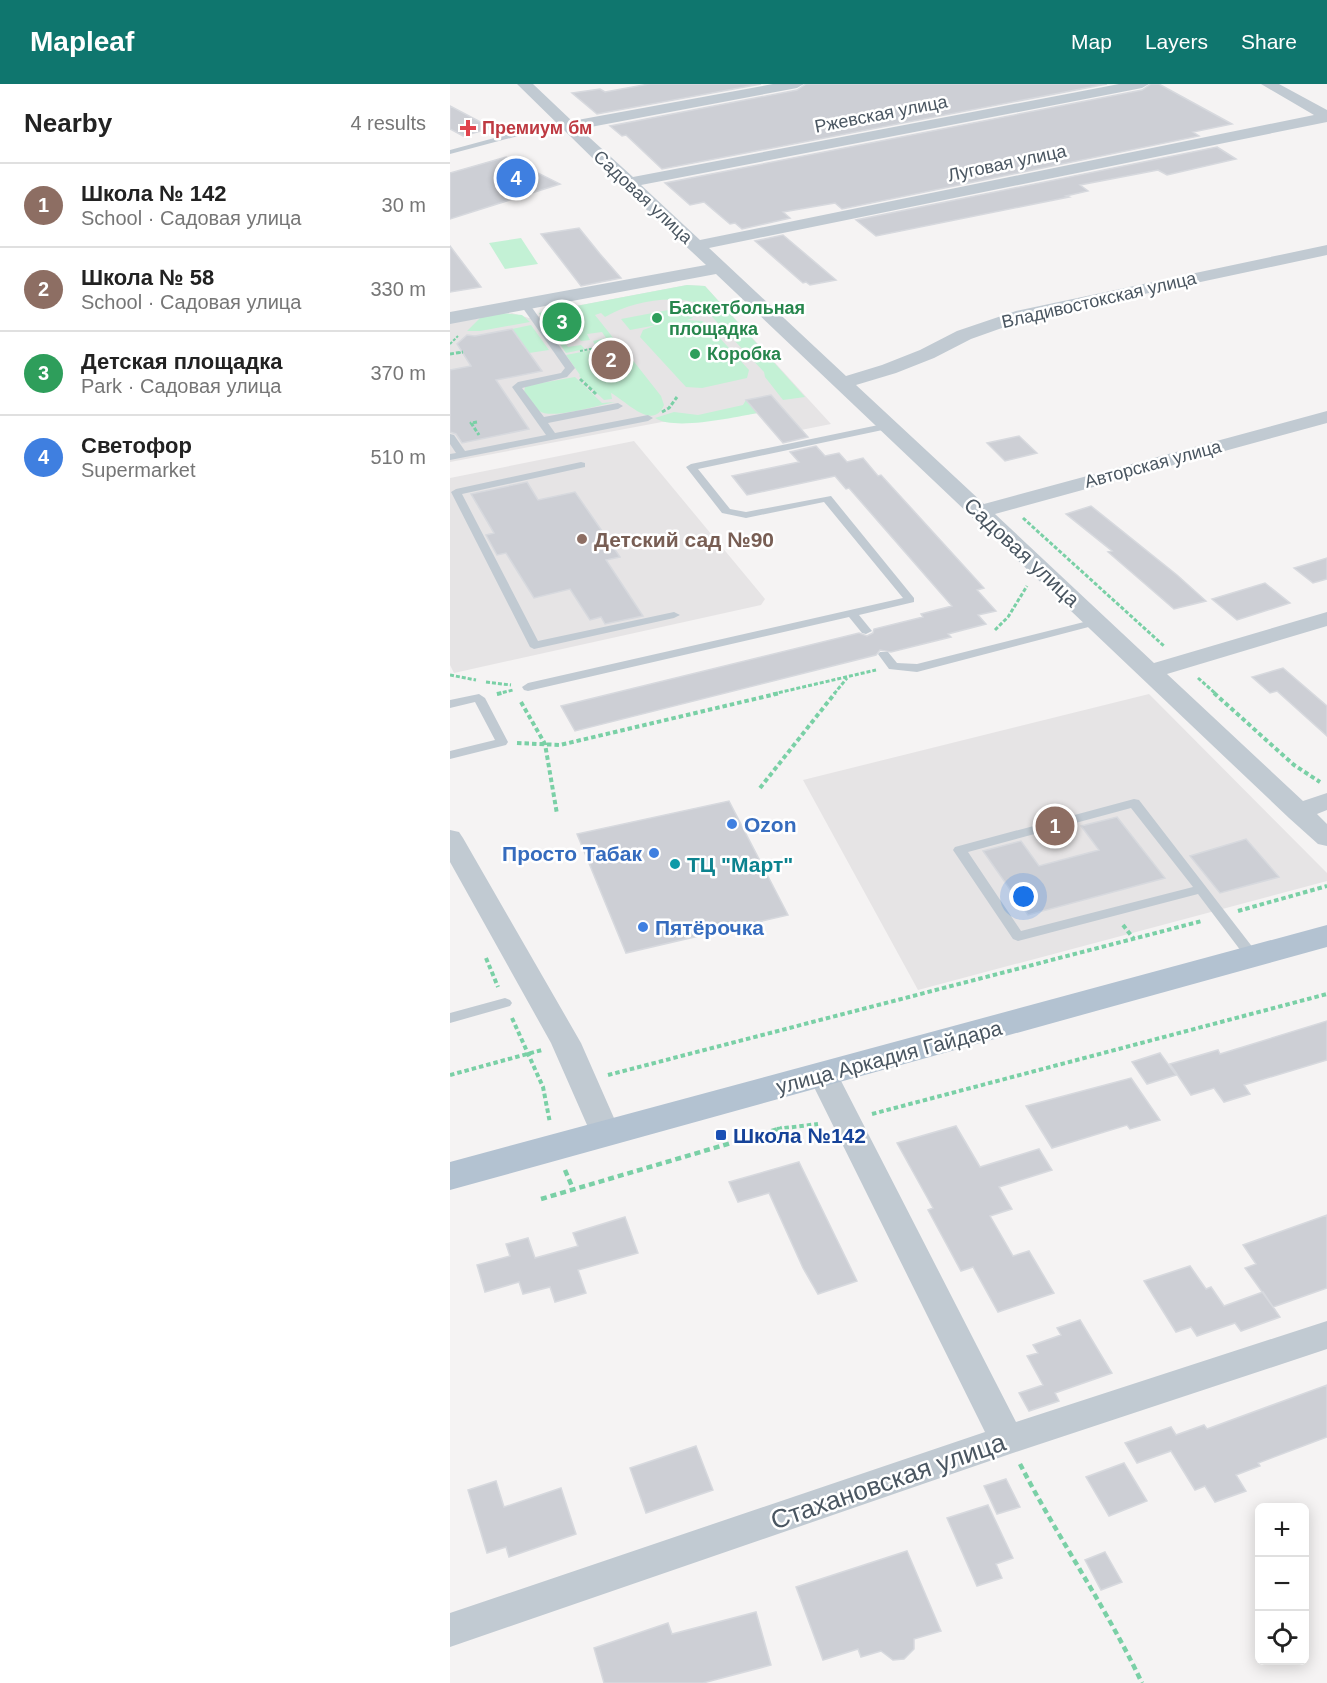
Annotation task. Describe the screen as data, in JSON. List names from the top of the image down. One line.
{"streets":{"main road":["улица Аркадия Гайдара"],"street":["Ржевская улица","Луговая улица","Садовая улица","Владивостокская улица","Авторская улица","Стахановская улица"]},"crossings":[["Ржевская улица","Садовая улица"],["Луговая улица","Садовая улица"],["Садовая улица","Владивостокская улица"],["Садовая улица","Авторская улица"]],"places":{"health":["Премиум бм"],"other":["Баскетбольная площадка","Коробка","Детский сад №90","Ozon","Просто Табак","ТЦ \"Март\"","Пятёрочка"],"transit":["Школа №142"]},"page":{"header":"Mapleaf","nav":["Map","Layers","Share"],"heading":["Nearby","4 results"],"pins":["4","3","2","1"],"list":[{"mark":"1","name":"Школа № 142","note":"School · Садовая улица","value":"30 m"},{"mark":"2","name":"Школа № 58","note":"School · Садовая улица","value":"330 m"},{"mark":"3","name":"Детская площадка","note":"Park · Садовая улица","value":"370 m"},{"mark":"4","name":"Светофор","note":"Supermarket","value":"510 m"}],"map_buttons":["+","−"]}}
